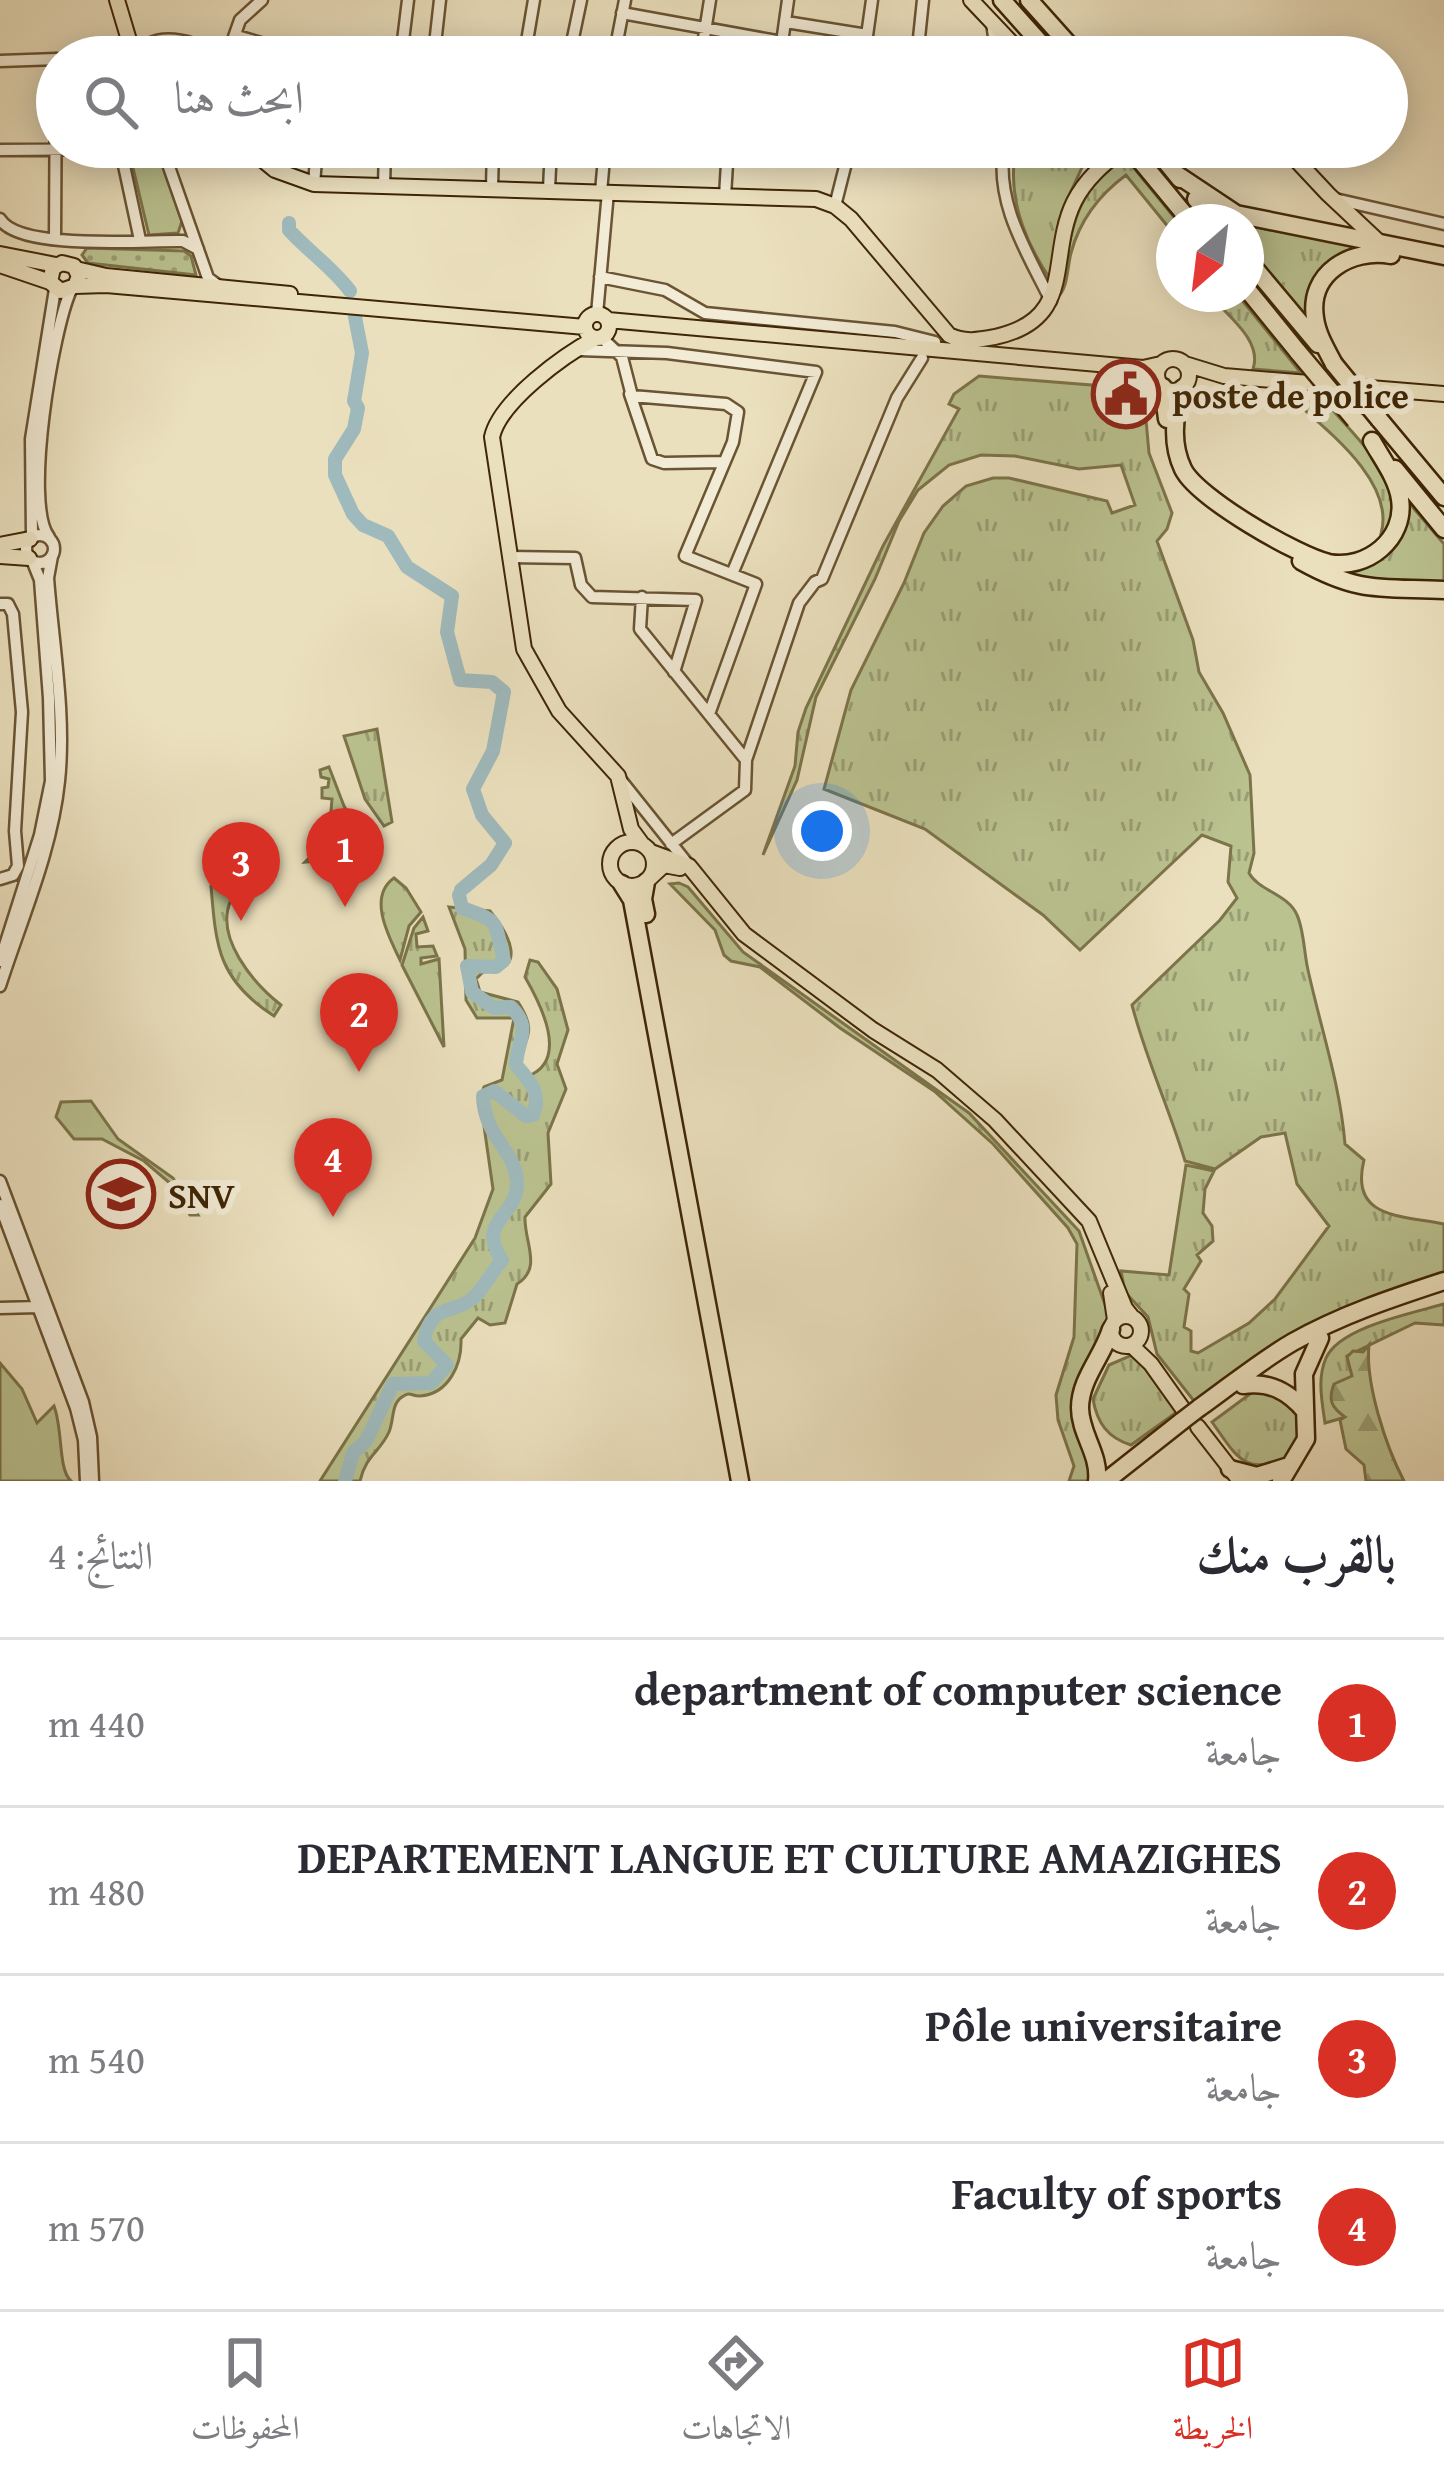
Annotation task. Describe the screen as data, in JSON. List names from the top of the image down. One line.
{"places":{"public building":["poste de police"],"school or university":["SNV"]},"north":"bottom left","page":{"search":"ابحث هنا","pins":["1","3","2","4"],"heading":["بالقرب منك","النتائج: 4"],"list":[{"mark":"1","name":"department of computer science","note":"جامعة","value":"440 m"},{"mark":"2","name":"DEPARTEMENT LANGUE ET CULTURE AMAZIGHES","note":"جامعة","value":"480 m"},{"mark":"3","name":"Pôle universitaire","note":"جامعة","value":"540 m"},{"mark":"4","name":"Faculty of sports","note":"جامعة","value":"570 m"}],"nav":["الخريطة","الاتجاهات","المحفوظات"]}}
